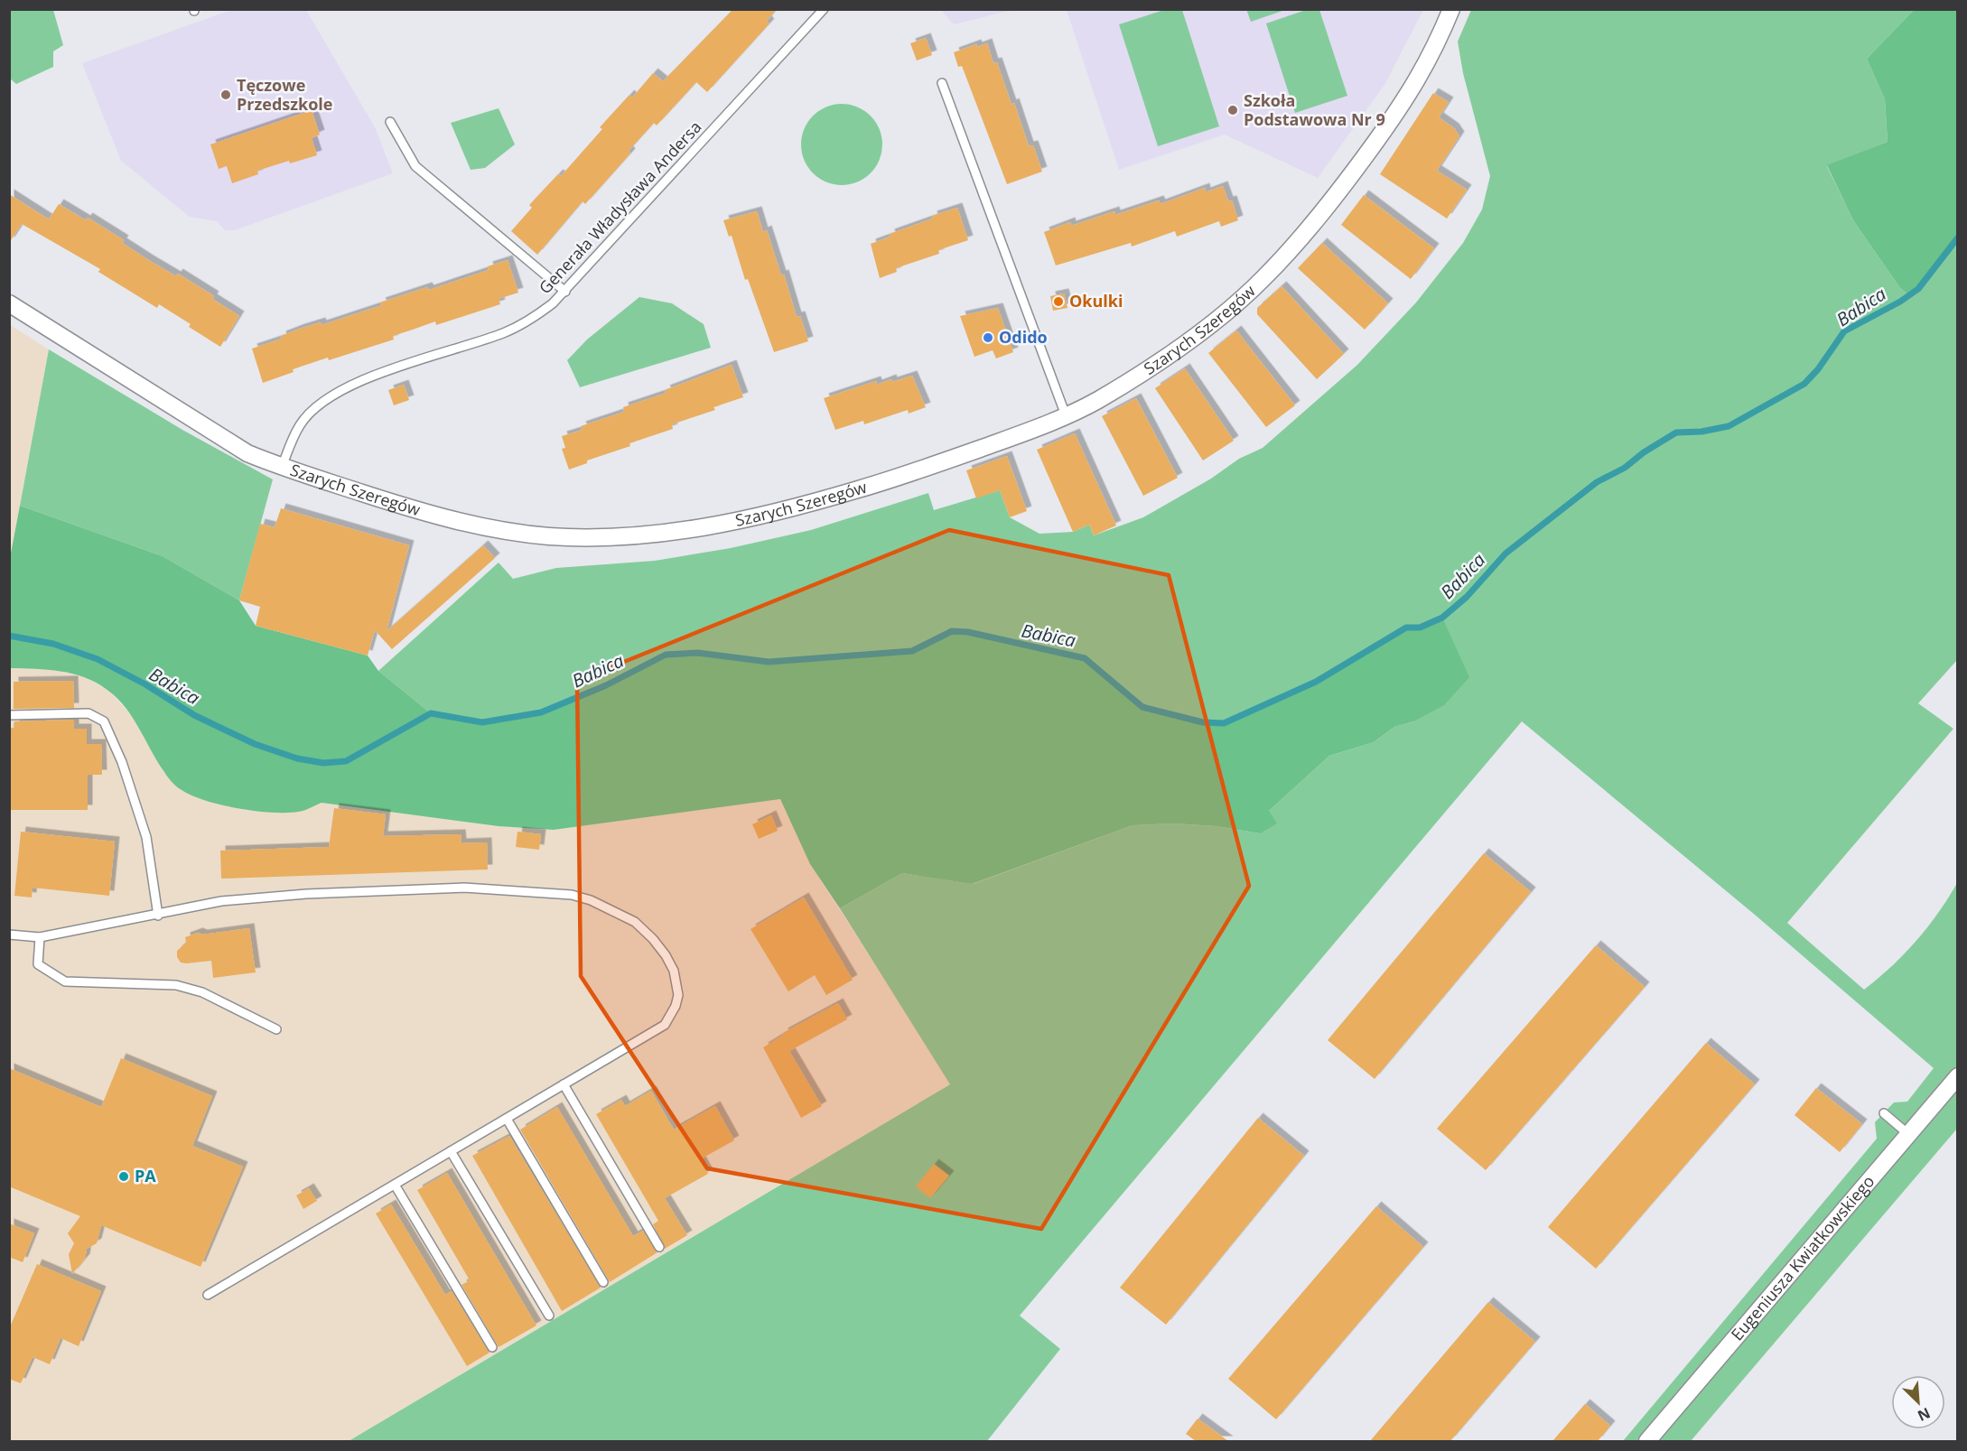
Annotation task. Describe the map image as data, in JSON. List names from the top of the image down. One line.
{"streets":{"street":["Szarych Szeregów","Eugeniusza Kwiatkowskiego"],"lane":["Generała Władysława Andersa"]},"crossings":[["Generała Władysława Andersa","Szarych Szeregów"]],"water":["Babica"],"places":["Tęczowe Przedszkole","Szkoła Podstawowa Nr 9","Okulki","Odido","PA"],"north":"bottom right"}
